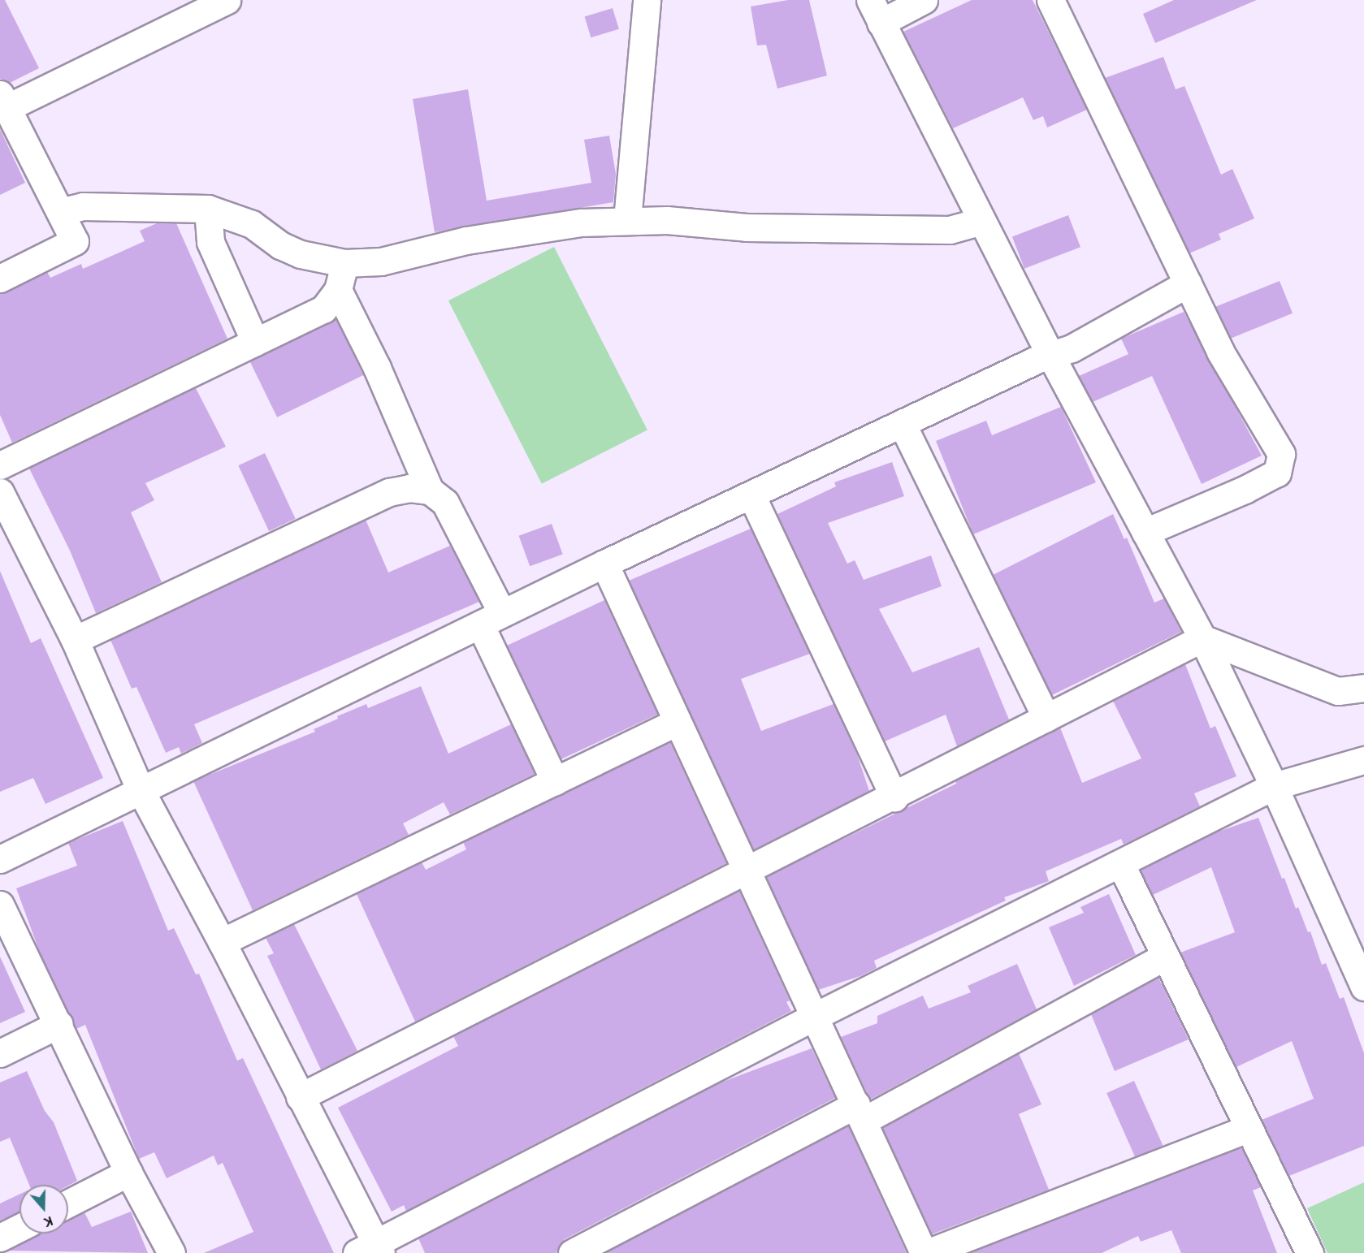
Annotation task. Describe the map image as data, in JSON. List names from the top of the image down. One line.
{"north":"bottom"}
